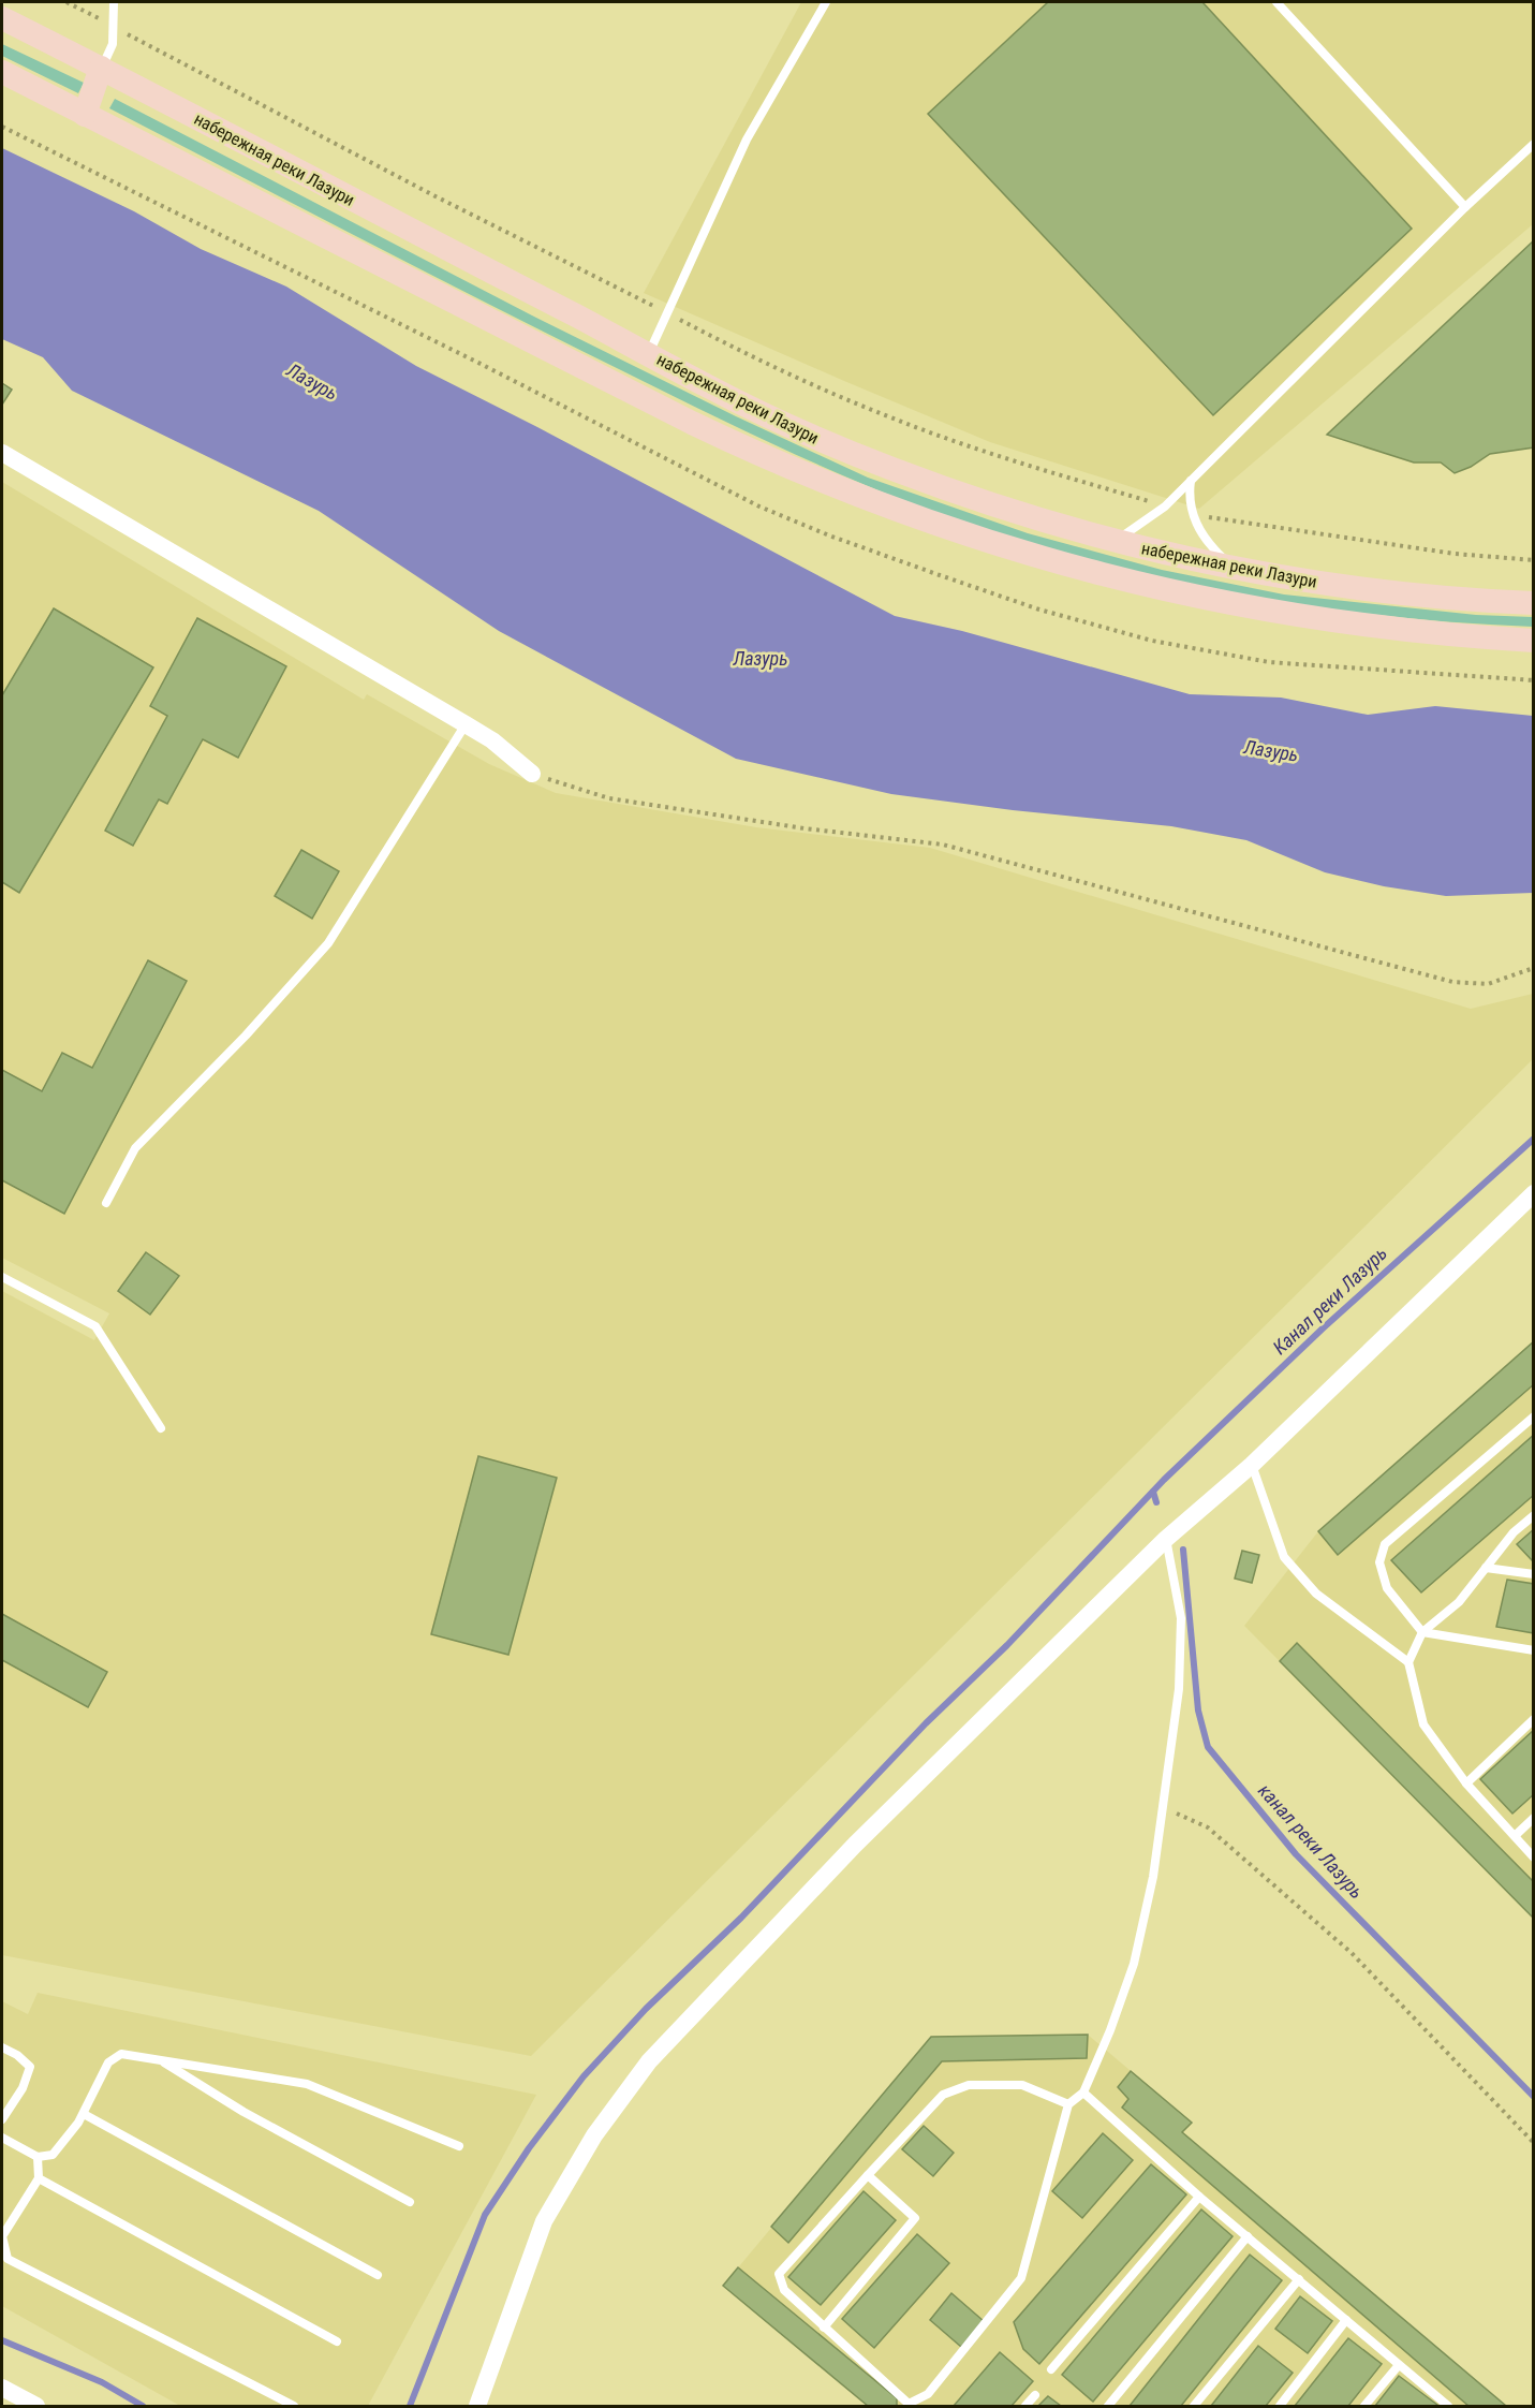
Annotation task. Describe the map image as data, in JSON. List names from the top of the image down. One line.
{"streets":{"main road":["набережная реки Лазури"]},"water":["Лазурь","Канал реки Лазурь","канал реки Лазурь"]}
